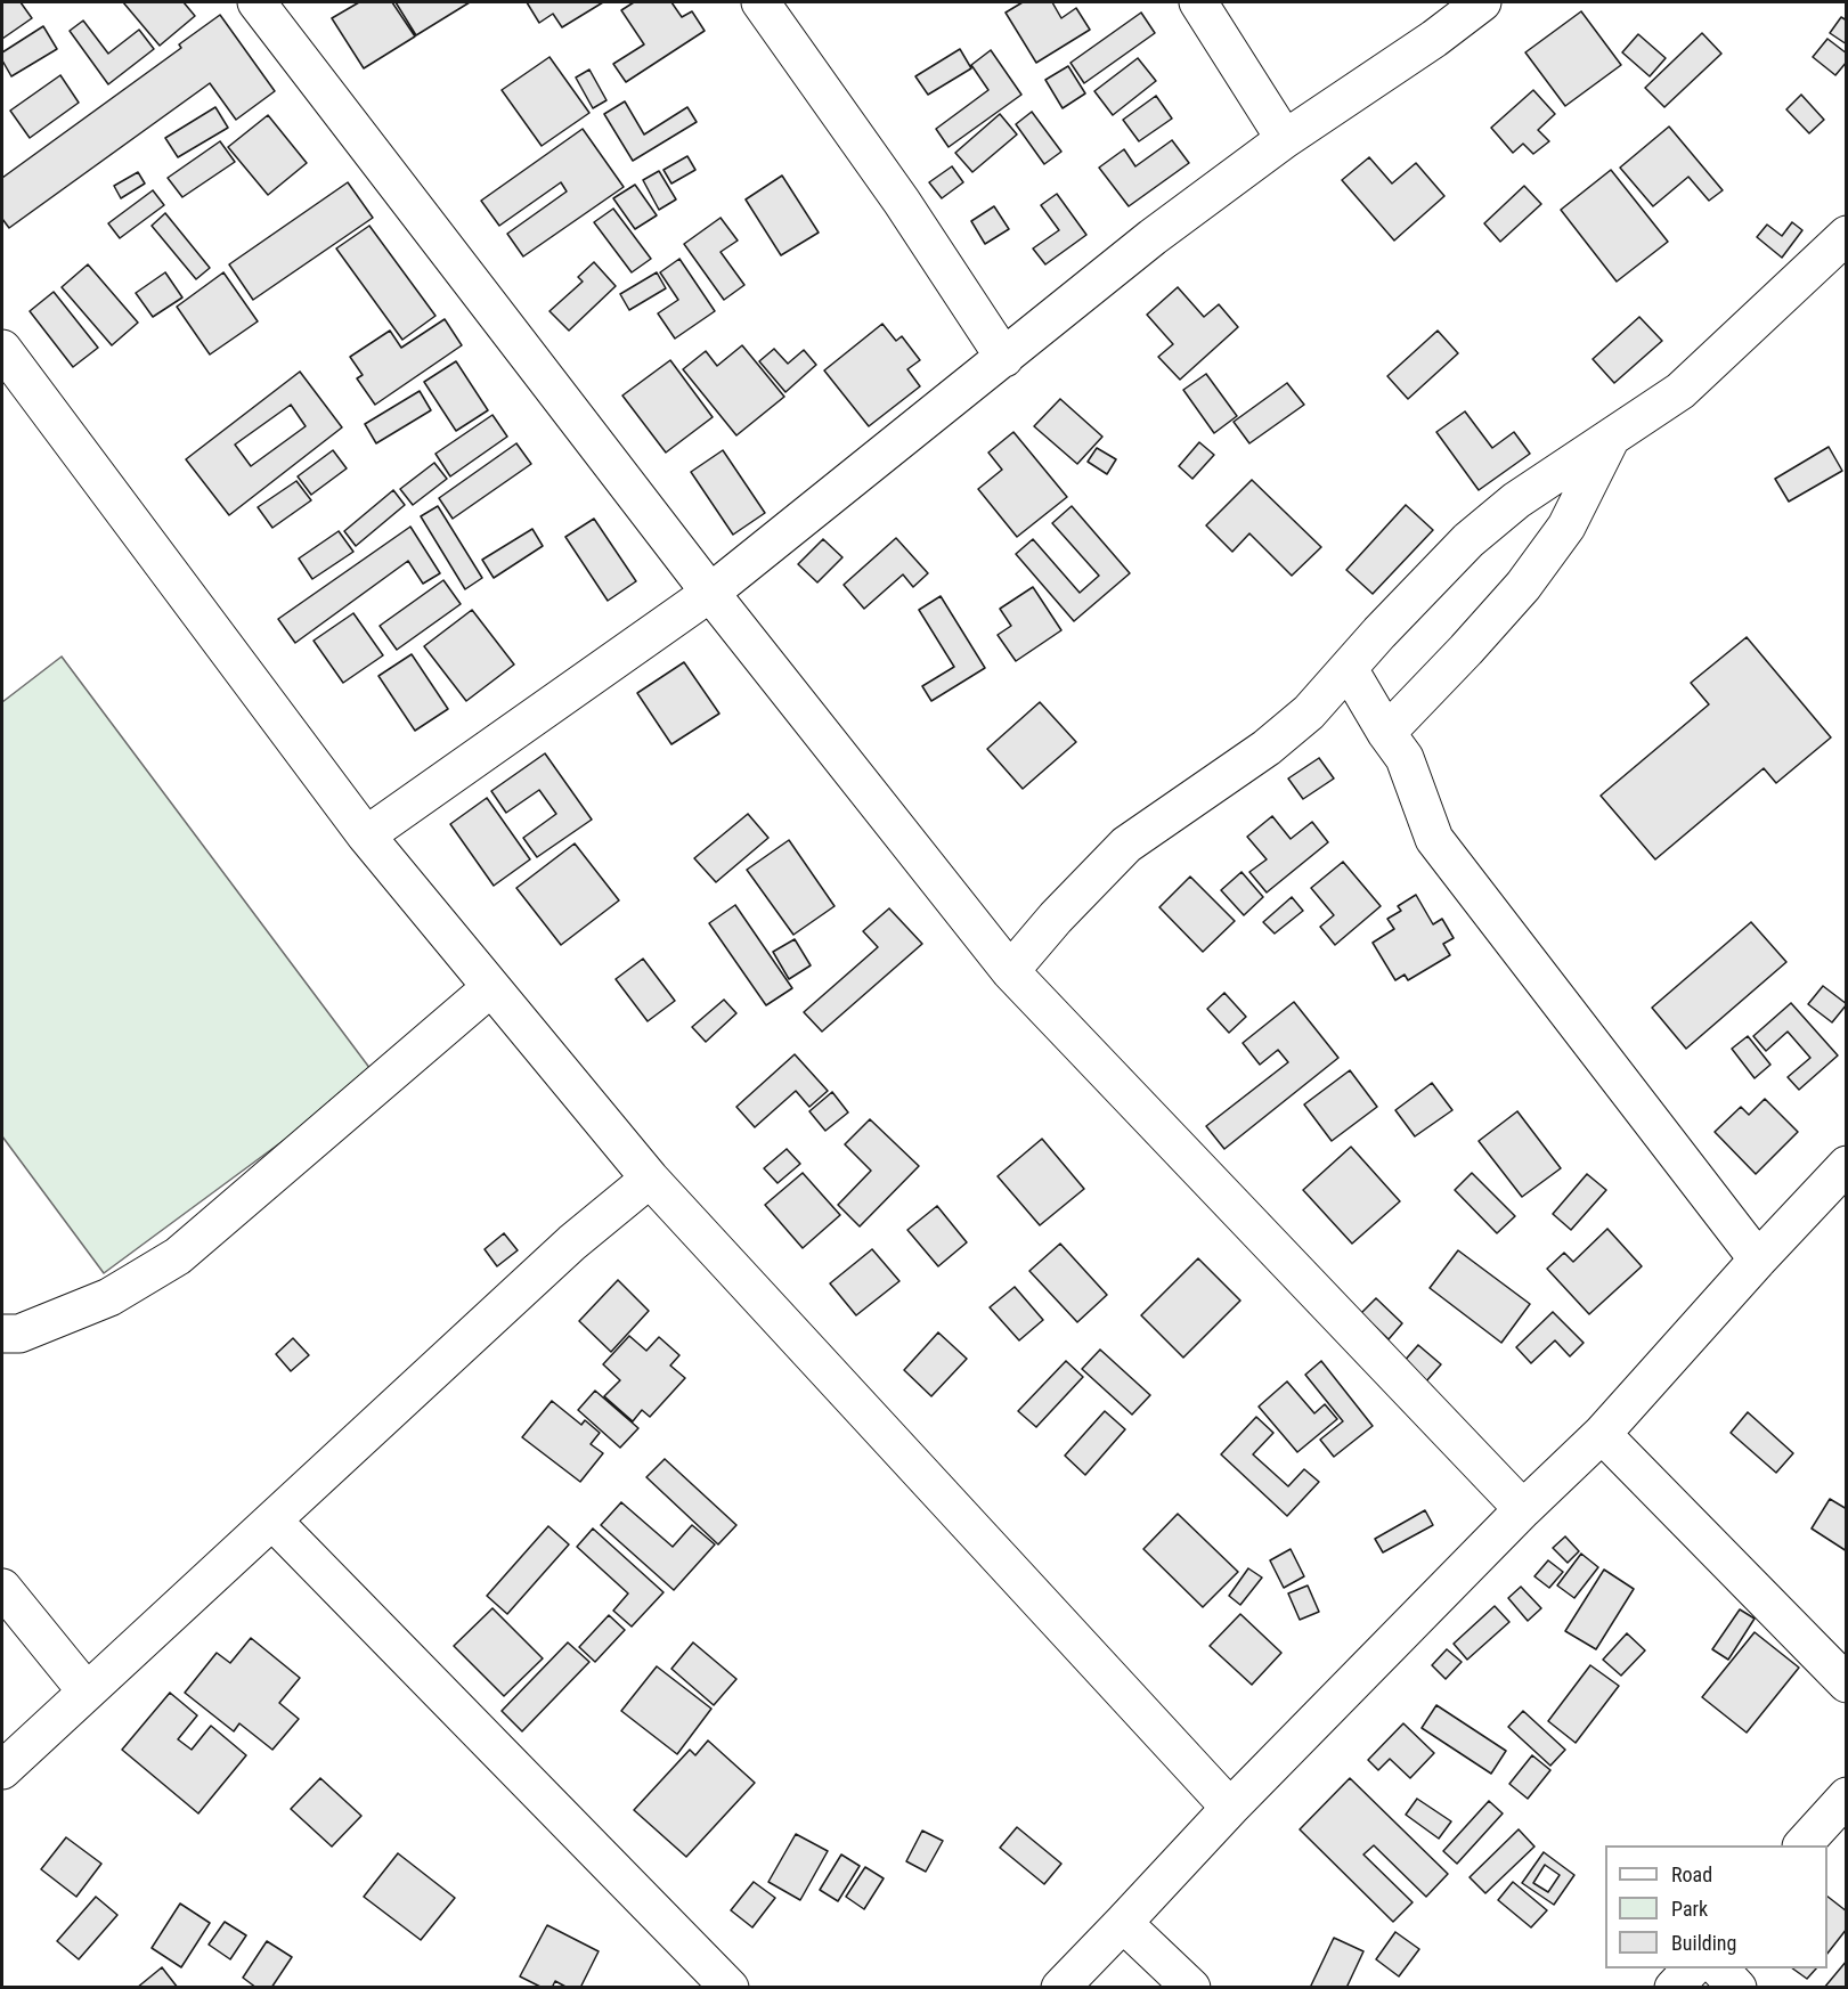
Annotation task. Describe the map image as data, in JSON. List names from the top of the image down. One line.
{"legend":["Road","Park","Building"]}
